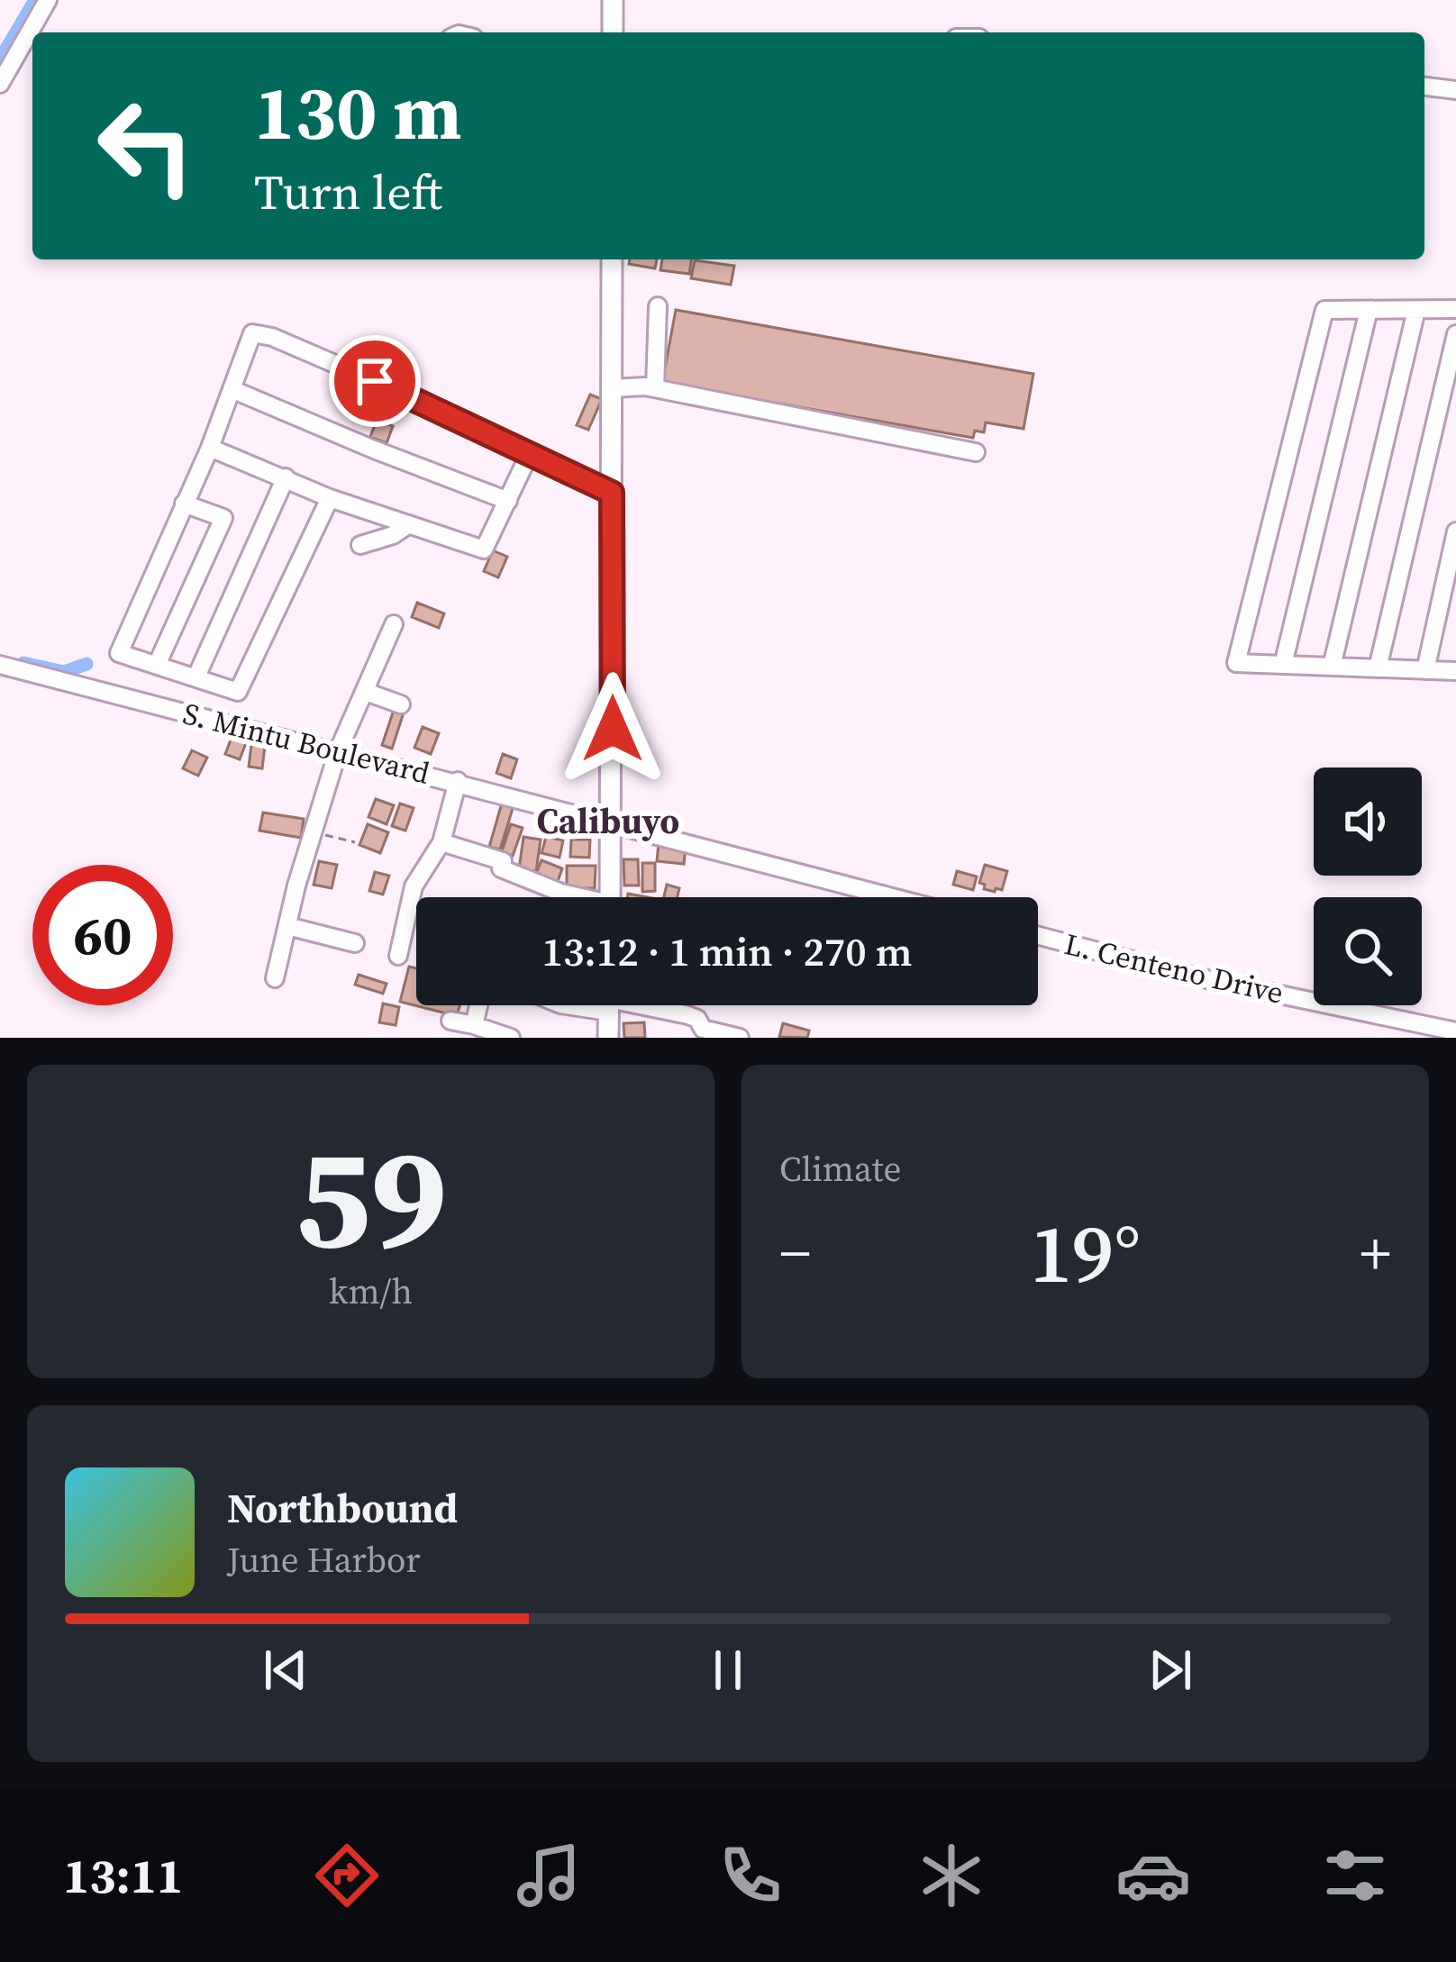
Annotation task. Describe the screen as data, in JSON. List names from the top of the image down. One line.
{"streets":{"street":["S. Mintu Boulevard","L. Centeno Drive"]},"districts":["Calibuyo"],"page":{"turn":["130 m","Turn left"],"limit":"60","trip":"13:12 · 1 min · 270 m","tile":[["59","km/h"],"Climate"],"heat":["−","19°","+"],"song":["Northbound","June Harbor"],"tabs":"13:11"}}
